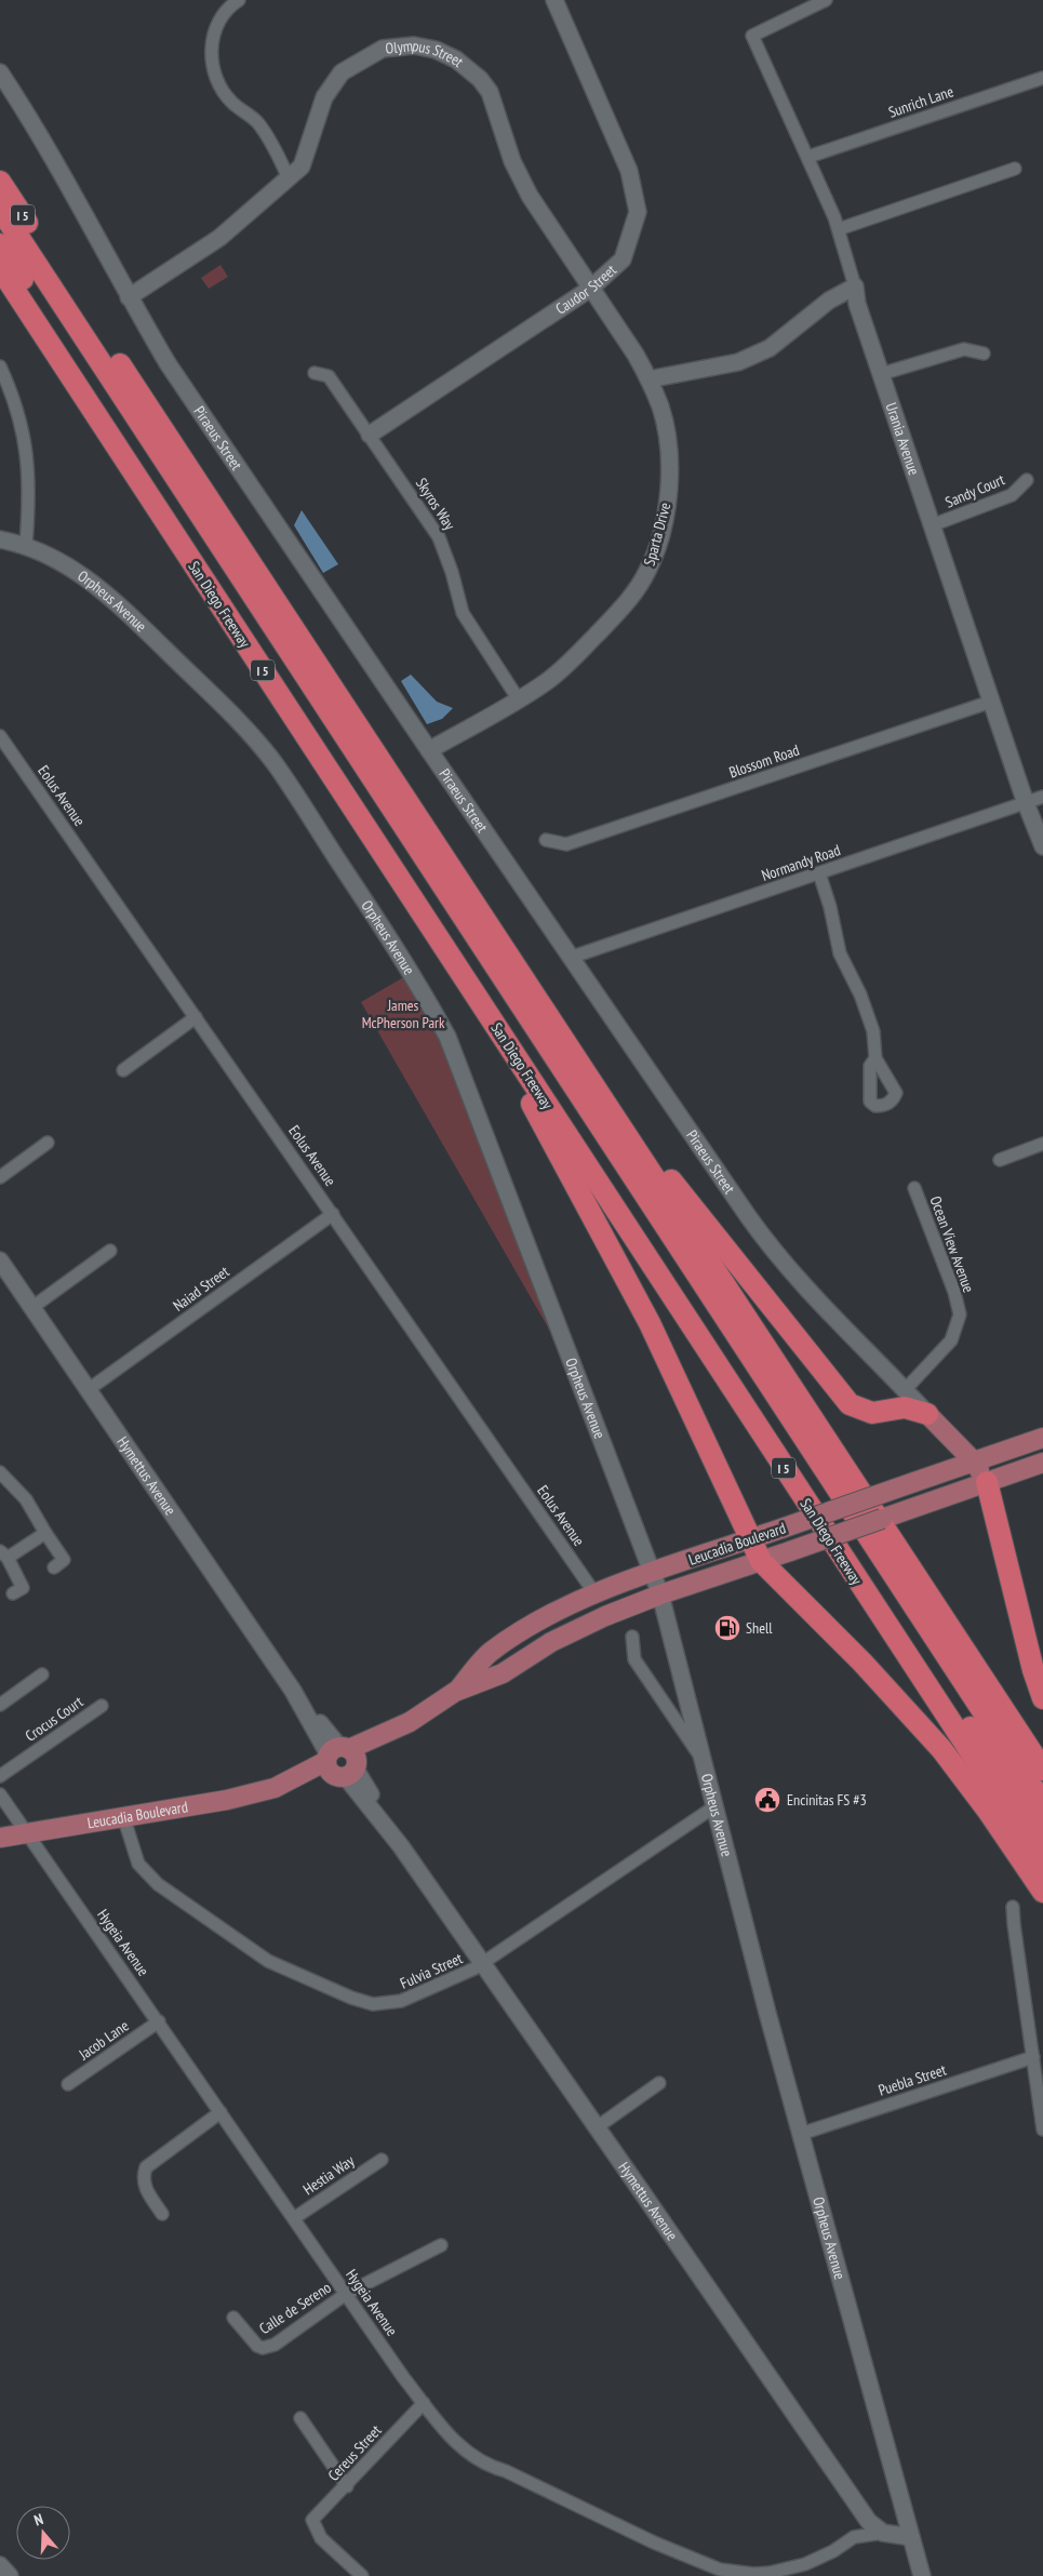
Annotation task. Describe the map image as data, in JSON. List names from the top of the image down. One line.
{"streets":{"highway":["I 5","San Diego Freeway"],"main road":["Piraeus Street","Leucadia Boulevard"],"street":["Olympus Street","Sunrich Lane","Caudor Street","Urania Avenue","Sandy Court","Skyros Way","Sparta Drive","Orpheus Avenue","Blossom Road","Eolus Avenue","Normandy Road","Ocean View Avenue","Naiad Street","Hymettus Avenue","Crocus Court","Hygeia Avenue","Fulvia Street","Jacob Lane","Puebla Street","Hestia Way","Calle de Sereno","Cereus Street"]},"crossings":[["Olympus Street","Caudor Street"],["Olympus Street","Piraeus Street"],["Olympus Street","Sparta Drive"],["Sunrich Lane","Urania Avenue"],["Caudor Street","Skyros Way"],["Piraeus Street","Sparta Drive"],["Piraeus Street","Normandy Road"],["Piraeus Street","Ocean View Avenue"],["Piraeus Street","Leucadia Boulevard"],["Urania Avenue","Sandy Court"],["Urania Avenue","Blossom Road"],["Urania Avenue","Normandy Road"],["Skyros Way","Sparta Drive"],["Orpheus Avenue","Leucadia Boulevard"],["Orpheus Avenue","Fulvia Street"],["Orpheus Avenue","Puebla Street"],["Eolus Avenue","Naiad Street"],["Eolus Avenue","Leucadia Boulevard"],["Naiad Street","Hymettus Avenue"],["Hymettus Avenue","Leucadia Boulevard"],["Hymettus Avenue","Hygeia Avenue"],["Hymettus Avenue","Fulvia Street"],["Leucadia Boulevard","Hygeia Avenue"],["Leucadia Boulevard","Fulvia Street"],["Hygeia Avenue","Jacob Lane"],["Hygeia Avenue","Hestia Way"],["Hygeia Avenue","Calle de Sereno"],["Hygeia Avenue","Cereus Street"]],"parks":["James McPherson Park"],"places":{"fuel station":["Shell"],"public building":["Encinitas FS #3"]},"north":"top"}
